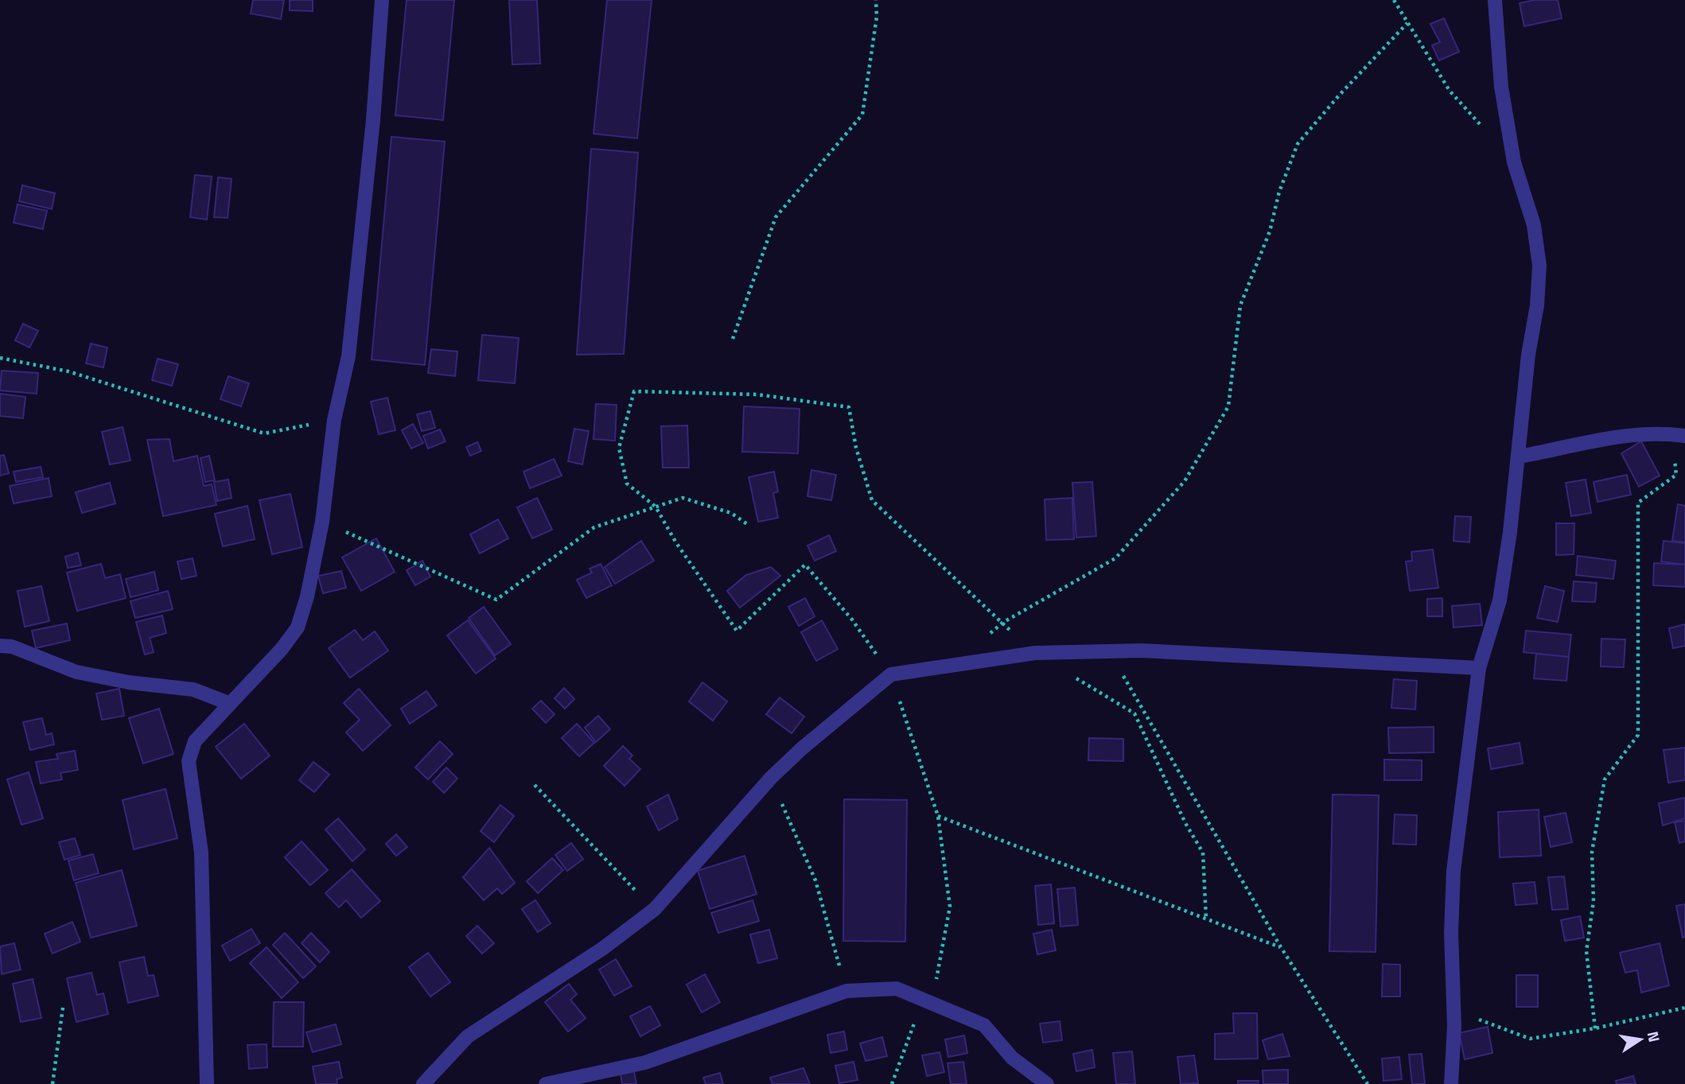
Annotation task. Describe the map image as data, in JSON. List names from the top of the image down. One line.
{"north":"right"}
